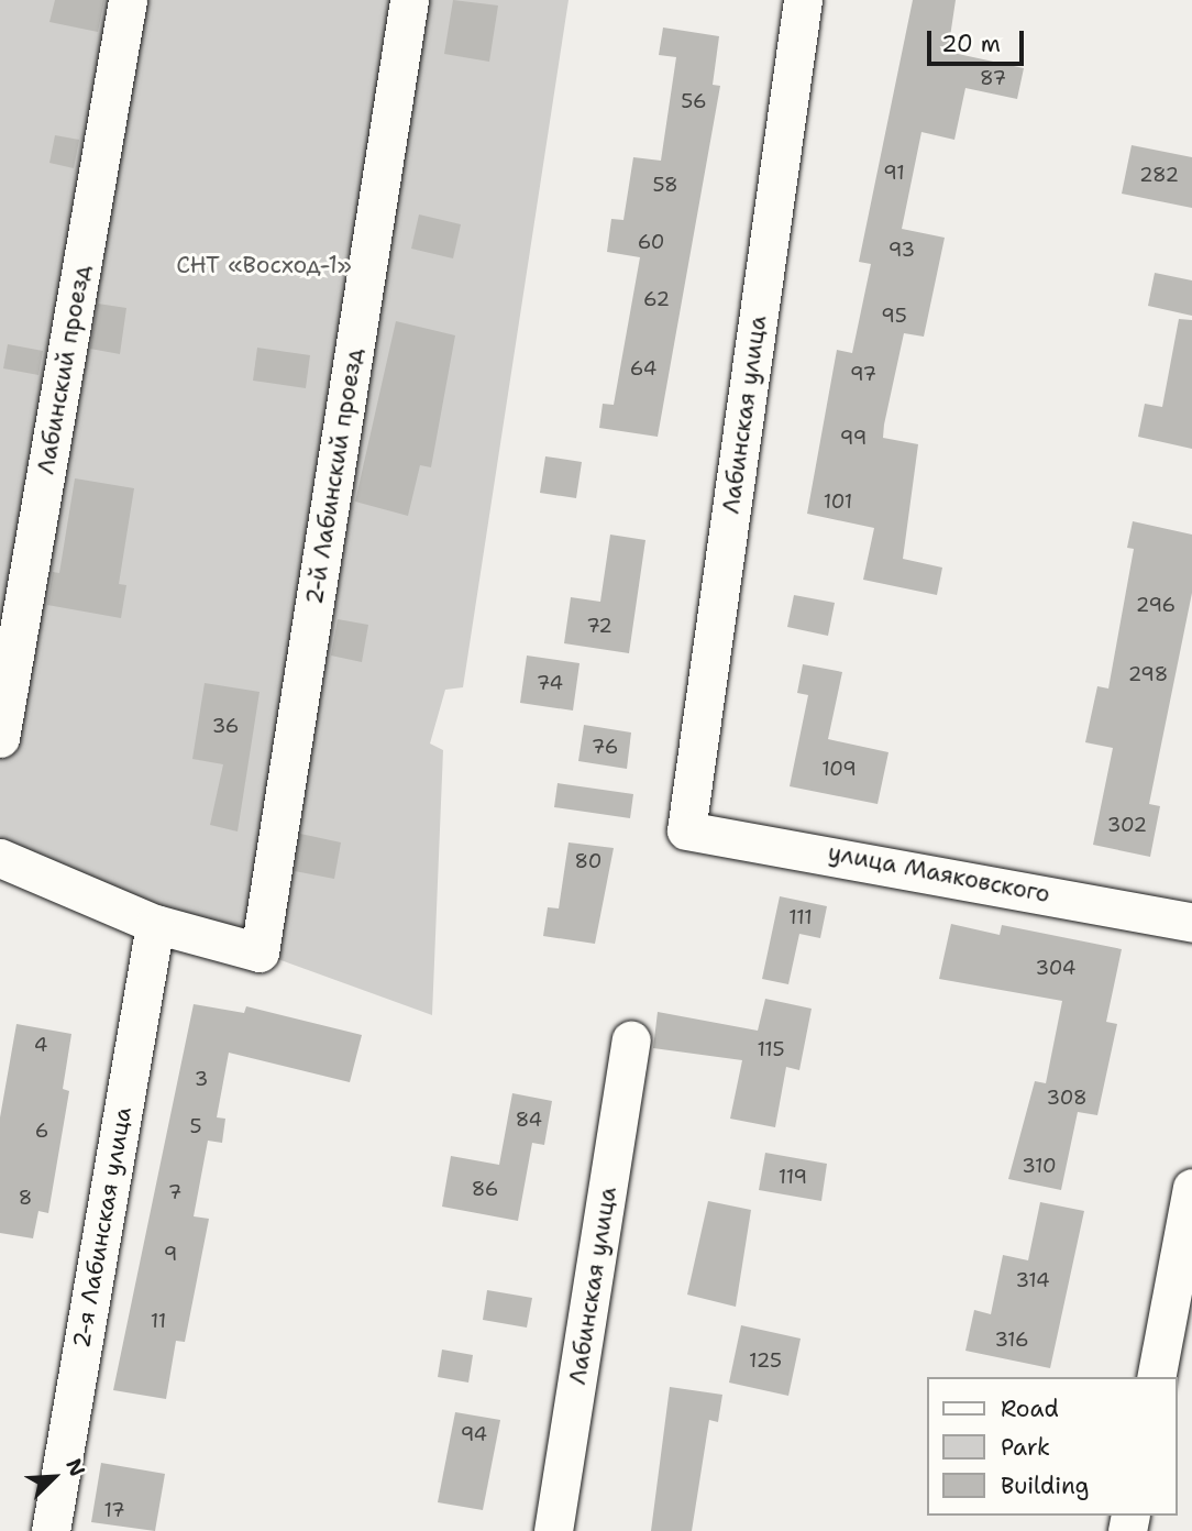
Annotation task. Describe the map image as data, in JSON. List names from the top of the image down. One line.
{"streets":{"street":["Лабинский проезд","Лабинская улица","2-й Лабинский проезд","улица Маяковского","2-я Лабинская улица"]},"crossings":[["Лабинская улица","улица Маяковского"],["2-й Лабинский проезд","2-я Лабинская улица"]],"parks":["СНТ «Восход-1»"],"house_numbers":["87","56","91","282","58","60","93","62","95","64","97","99","101","296","72","298","74","36","76","109","302","80","111","304","4","115","3","308","84","5","6","310","119","86","7","8","9","314","11","316","125","94","17"],"legend":["Road","Park","Building"],"scale_bar":"20 m","north":"top right"}
